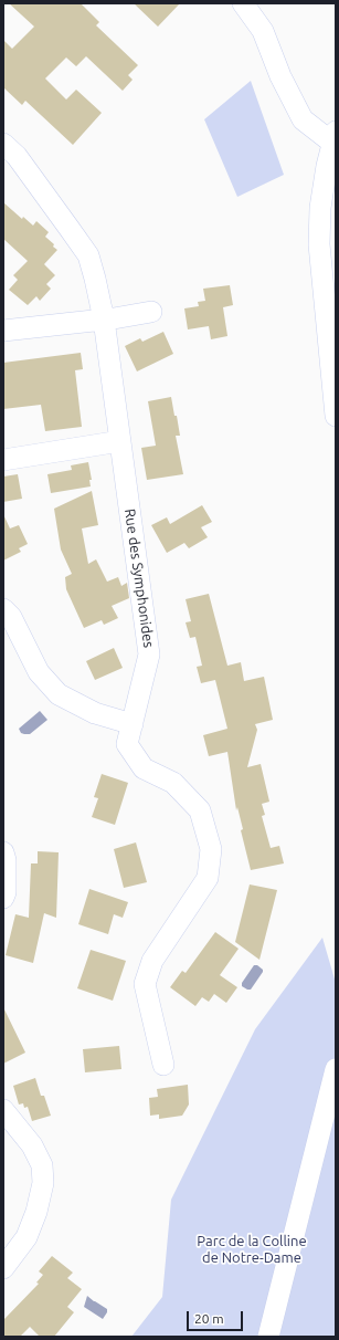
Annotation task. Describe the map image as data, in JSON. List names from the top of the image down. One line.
{"streets":{"street":["Rue des Symphonides"]},"parks":["Parc de la Colline de Notre-Dame"],"scale_bar":"20 m"}
